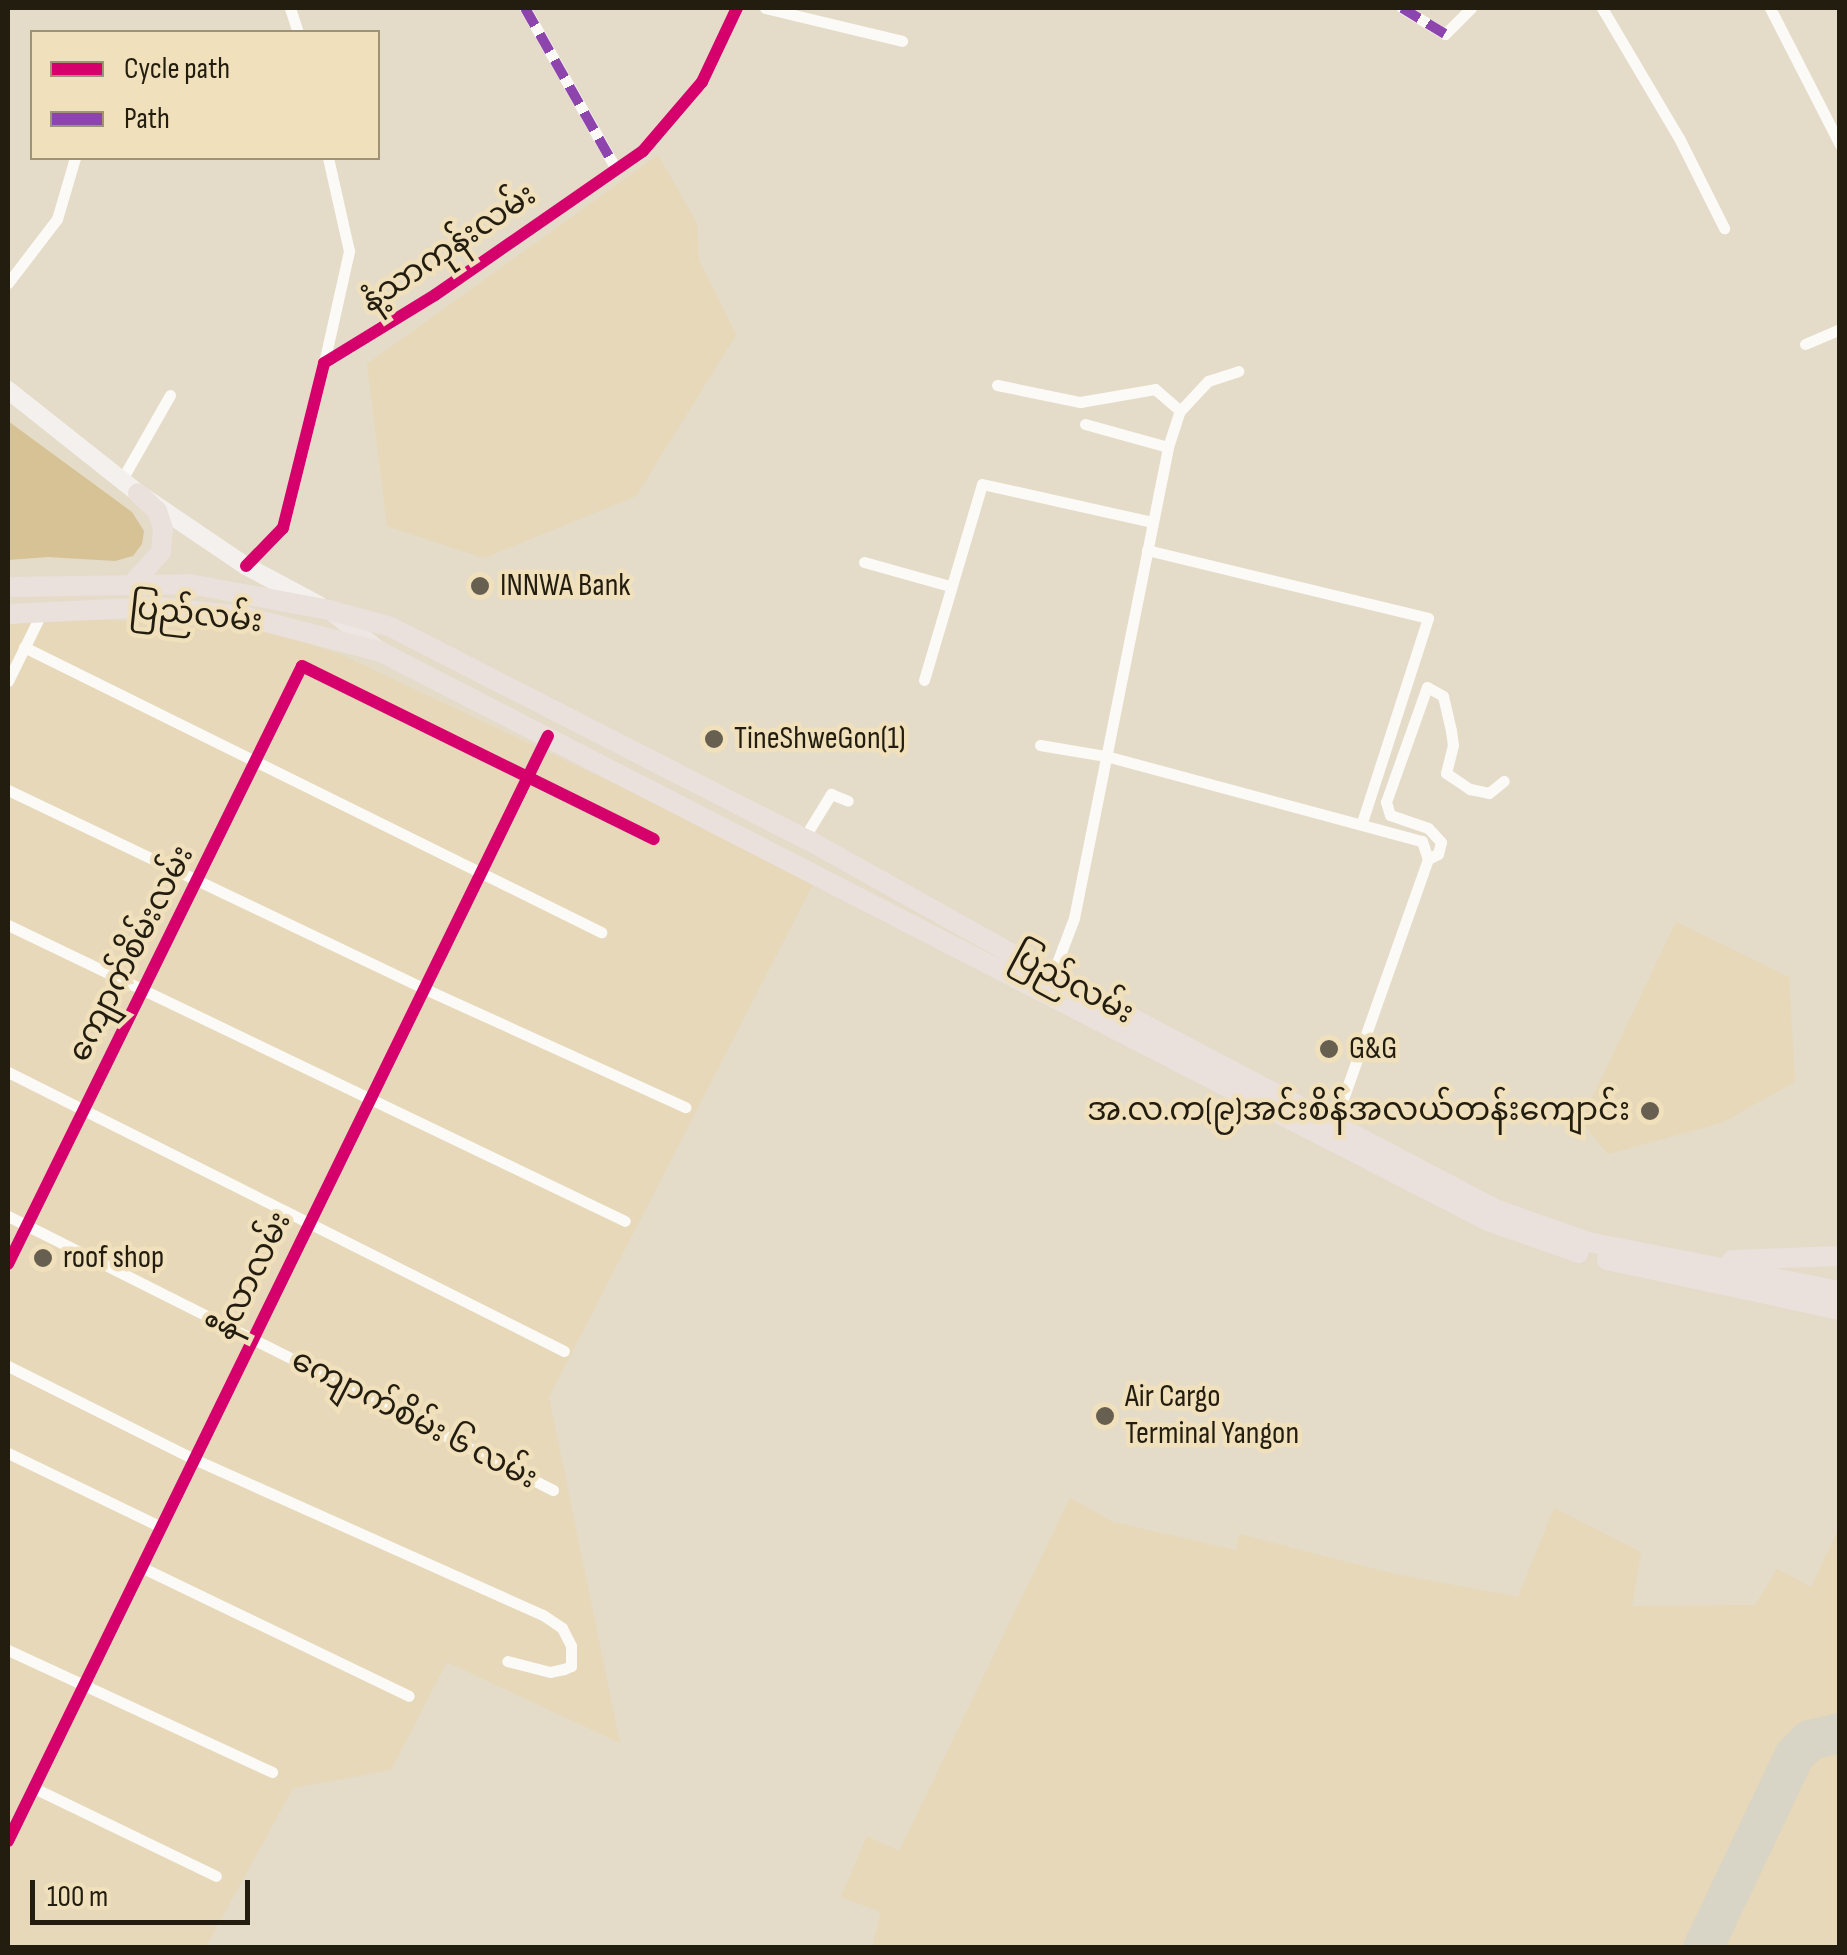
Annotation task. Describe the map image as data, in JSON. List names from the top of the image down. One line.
{"streets":{"highway":["ပြည်လမ်း"],"street":["နံ့သာကုန်းလမ်း","ကျောက်စိမ်းလမ်း","နီလာလမ်း","ကျောက်စိမ်း ၆ လမ်း"]},"crossings":[["ပြည်လမ်း","နီလာလမ်း"],["ကျောက်စိမ်းလမ်း","နီလာလမ်း"],["ကျောက်စိမ်းလမ်း","ကျောက်စိမ်း ၆ လမ်း"],["နီလာလမ်း","ကျောက်စိမ်း ၆ လမ်း"]],"places":["INNWA Bank","TineShweGon(1)","G&G","အ.လ.က(၉)အင်းစိန်အလယ်တန်းကျောင်း","roof shop","Air Cargo Terminal Yangon"],"legend":["Cycle path","Path"],"scale_bar":"100 m"}
